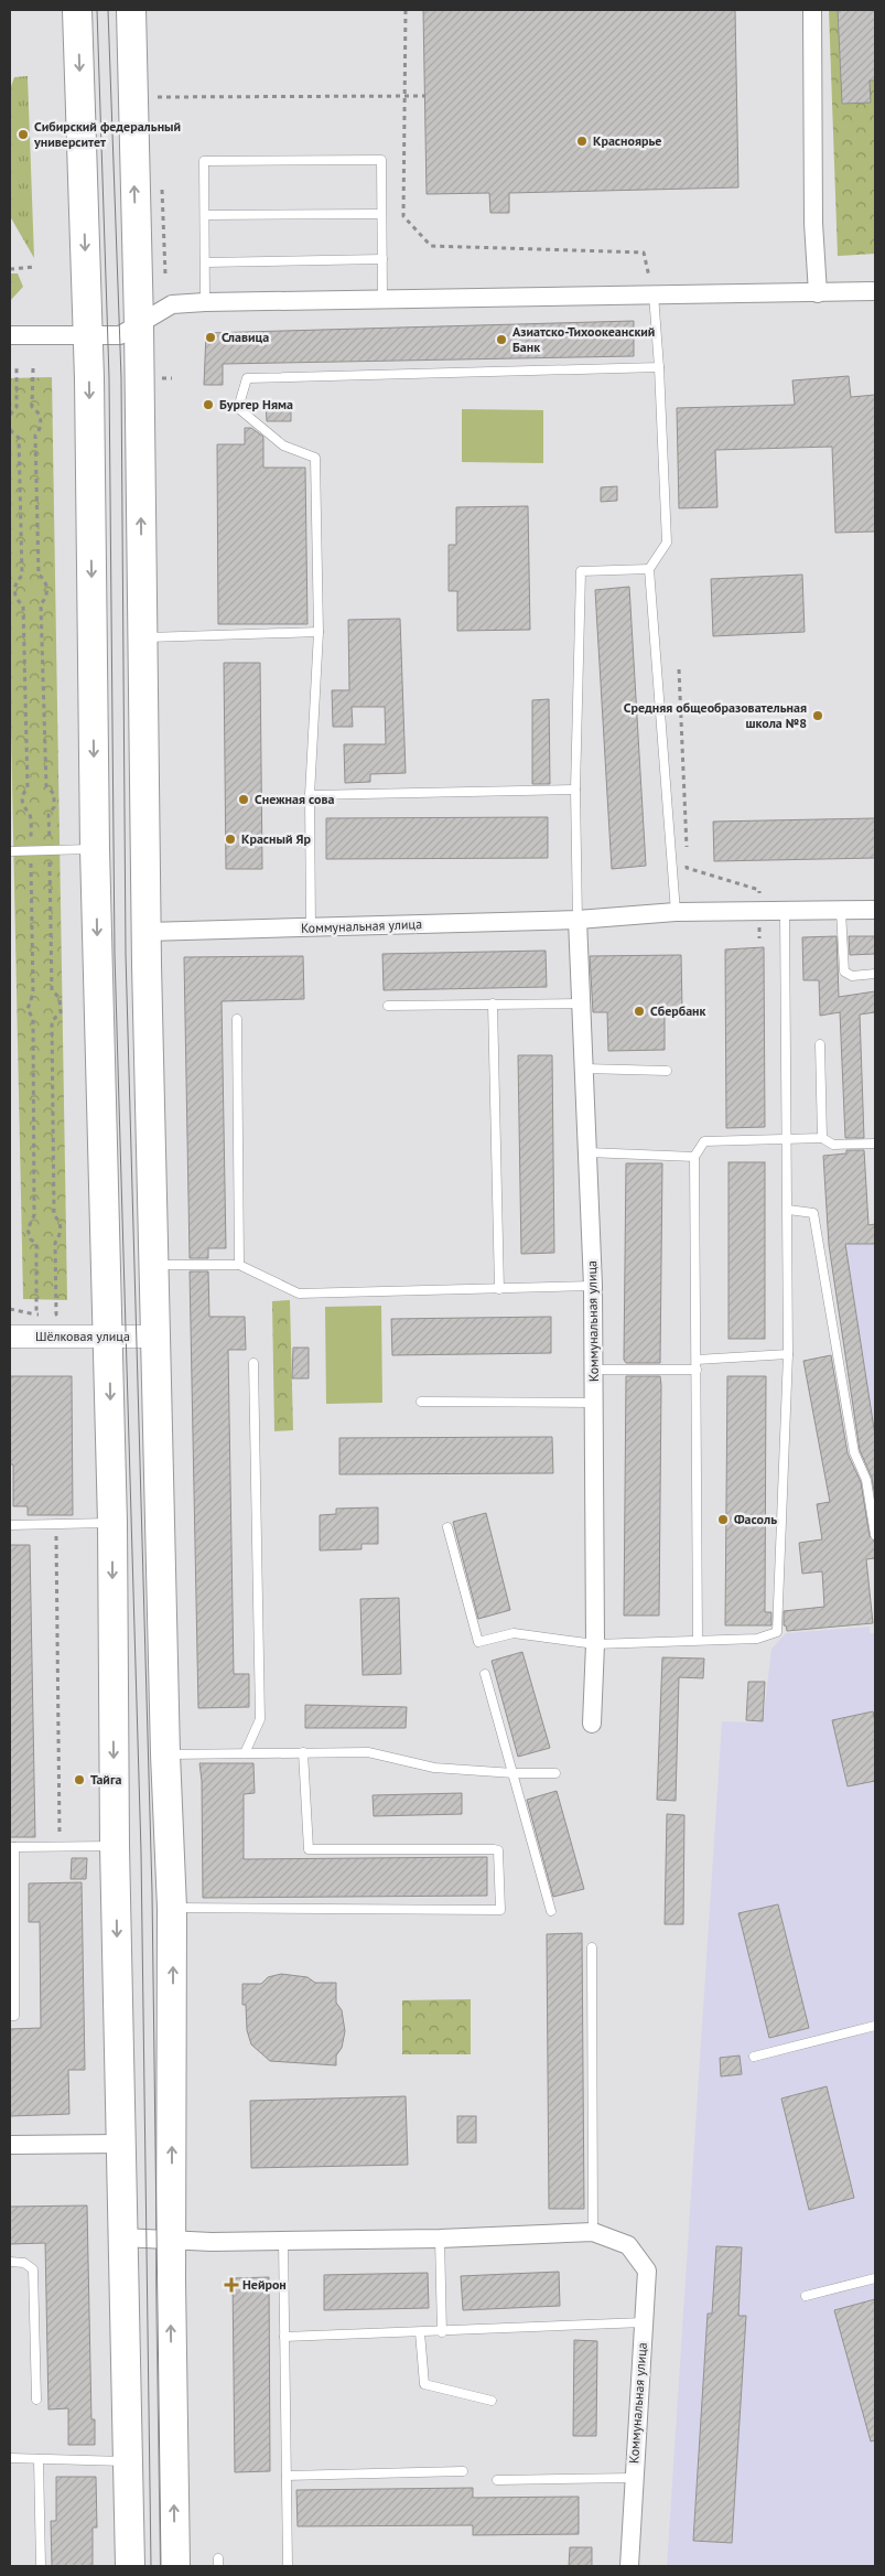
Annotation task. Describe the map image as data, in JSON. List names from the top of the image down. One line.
{"streets":{"street":["Коммунальная улица","Шёлковая улица"]},"places":{"other":["Сибирский федеральный университет","Красноярье","Славица","Азиатско-Тихоокеанский Банк","Бургер Няма","Средняя общеобразовательная школа №8","Снежная сова","Красный Яр","Сбербанк","Фасоль","Тайга"],"health":["Нейрон"]}}
